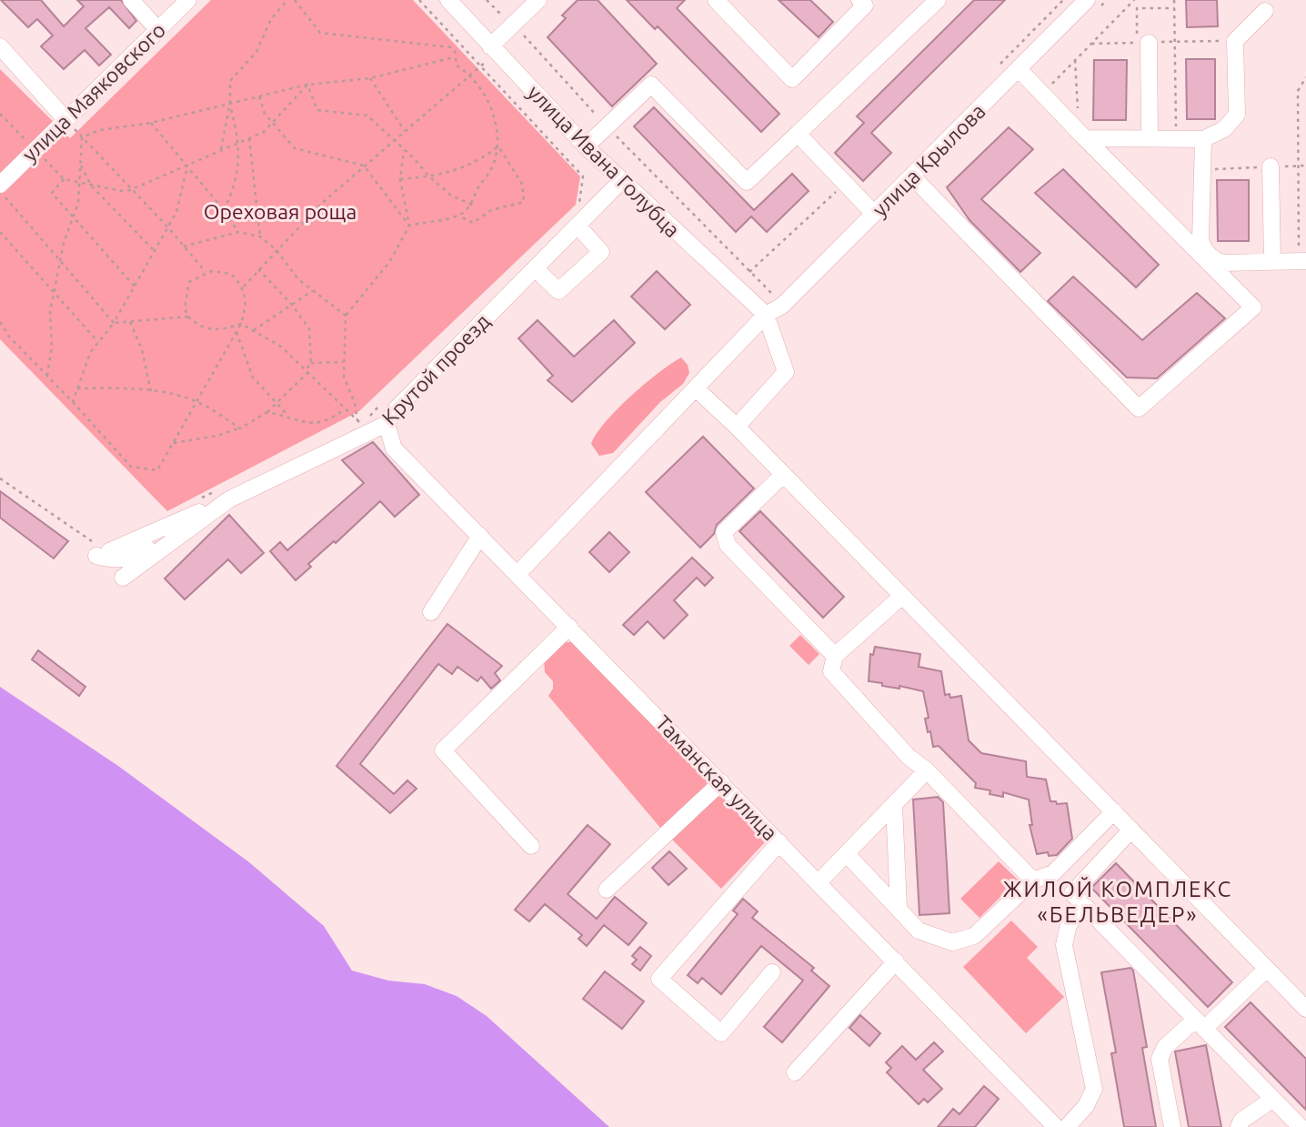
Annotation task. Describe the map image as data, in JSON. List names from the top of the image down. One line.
{"streets":{"street":["улица Маяковского","улица Крылова","улица Ивана Голубца","Крутой проезд","Таманская улица"]},"crossings":[["улица Крылова","улица Ивана Голубца"],["улица Крылова","Таманская улица"],["улица Ивана Голубца","Крутой проезд"],["Крутой проезд","Таманская улица"]],"districts":["ЖИЛОЙ КОМПЛЕКС «БЕЛЬВЕДЕР»"],"parks":["Ореховая роща"]}
